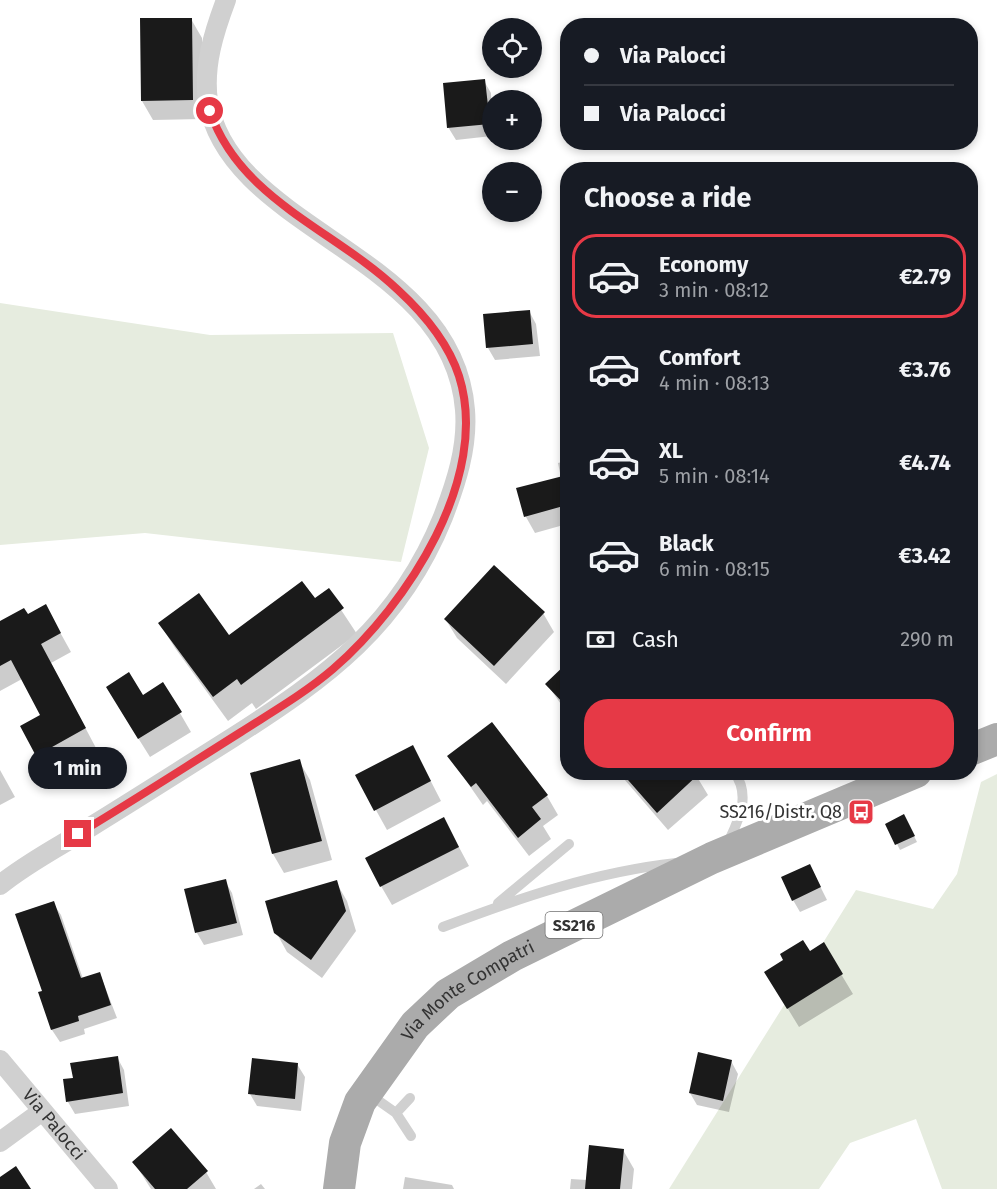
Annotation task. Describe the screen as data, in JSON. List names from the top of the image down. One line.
{"streets":{"main road":["SS216","Via Monte Compatri"],"street":["Via Palocci"]},"places":{"bus stop":["SS216/Distr. Q8"]},"page":{"map_buttons":["+","−"],"banner":["Via Palocci","Via Palocci"],"heading":"Choose a ride","list":[{"name":"Economy","note":"3 min · 08:12","value":"€2.79"},{"name":"Comfort","note":"4 min · 08:13","value":"€3.76"},{"name":"XL","note":"5 min · 08:14","value":"€4.74"},{"name":"Black","note":"6 min · 08:15","value":"€3.42"}],"pay":["Cash","290 m"],"buttons":"Confirm","bubble":"1 min"}}
